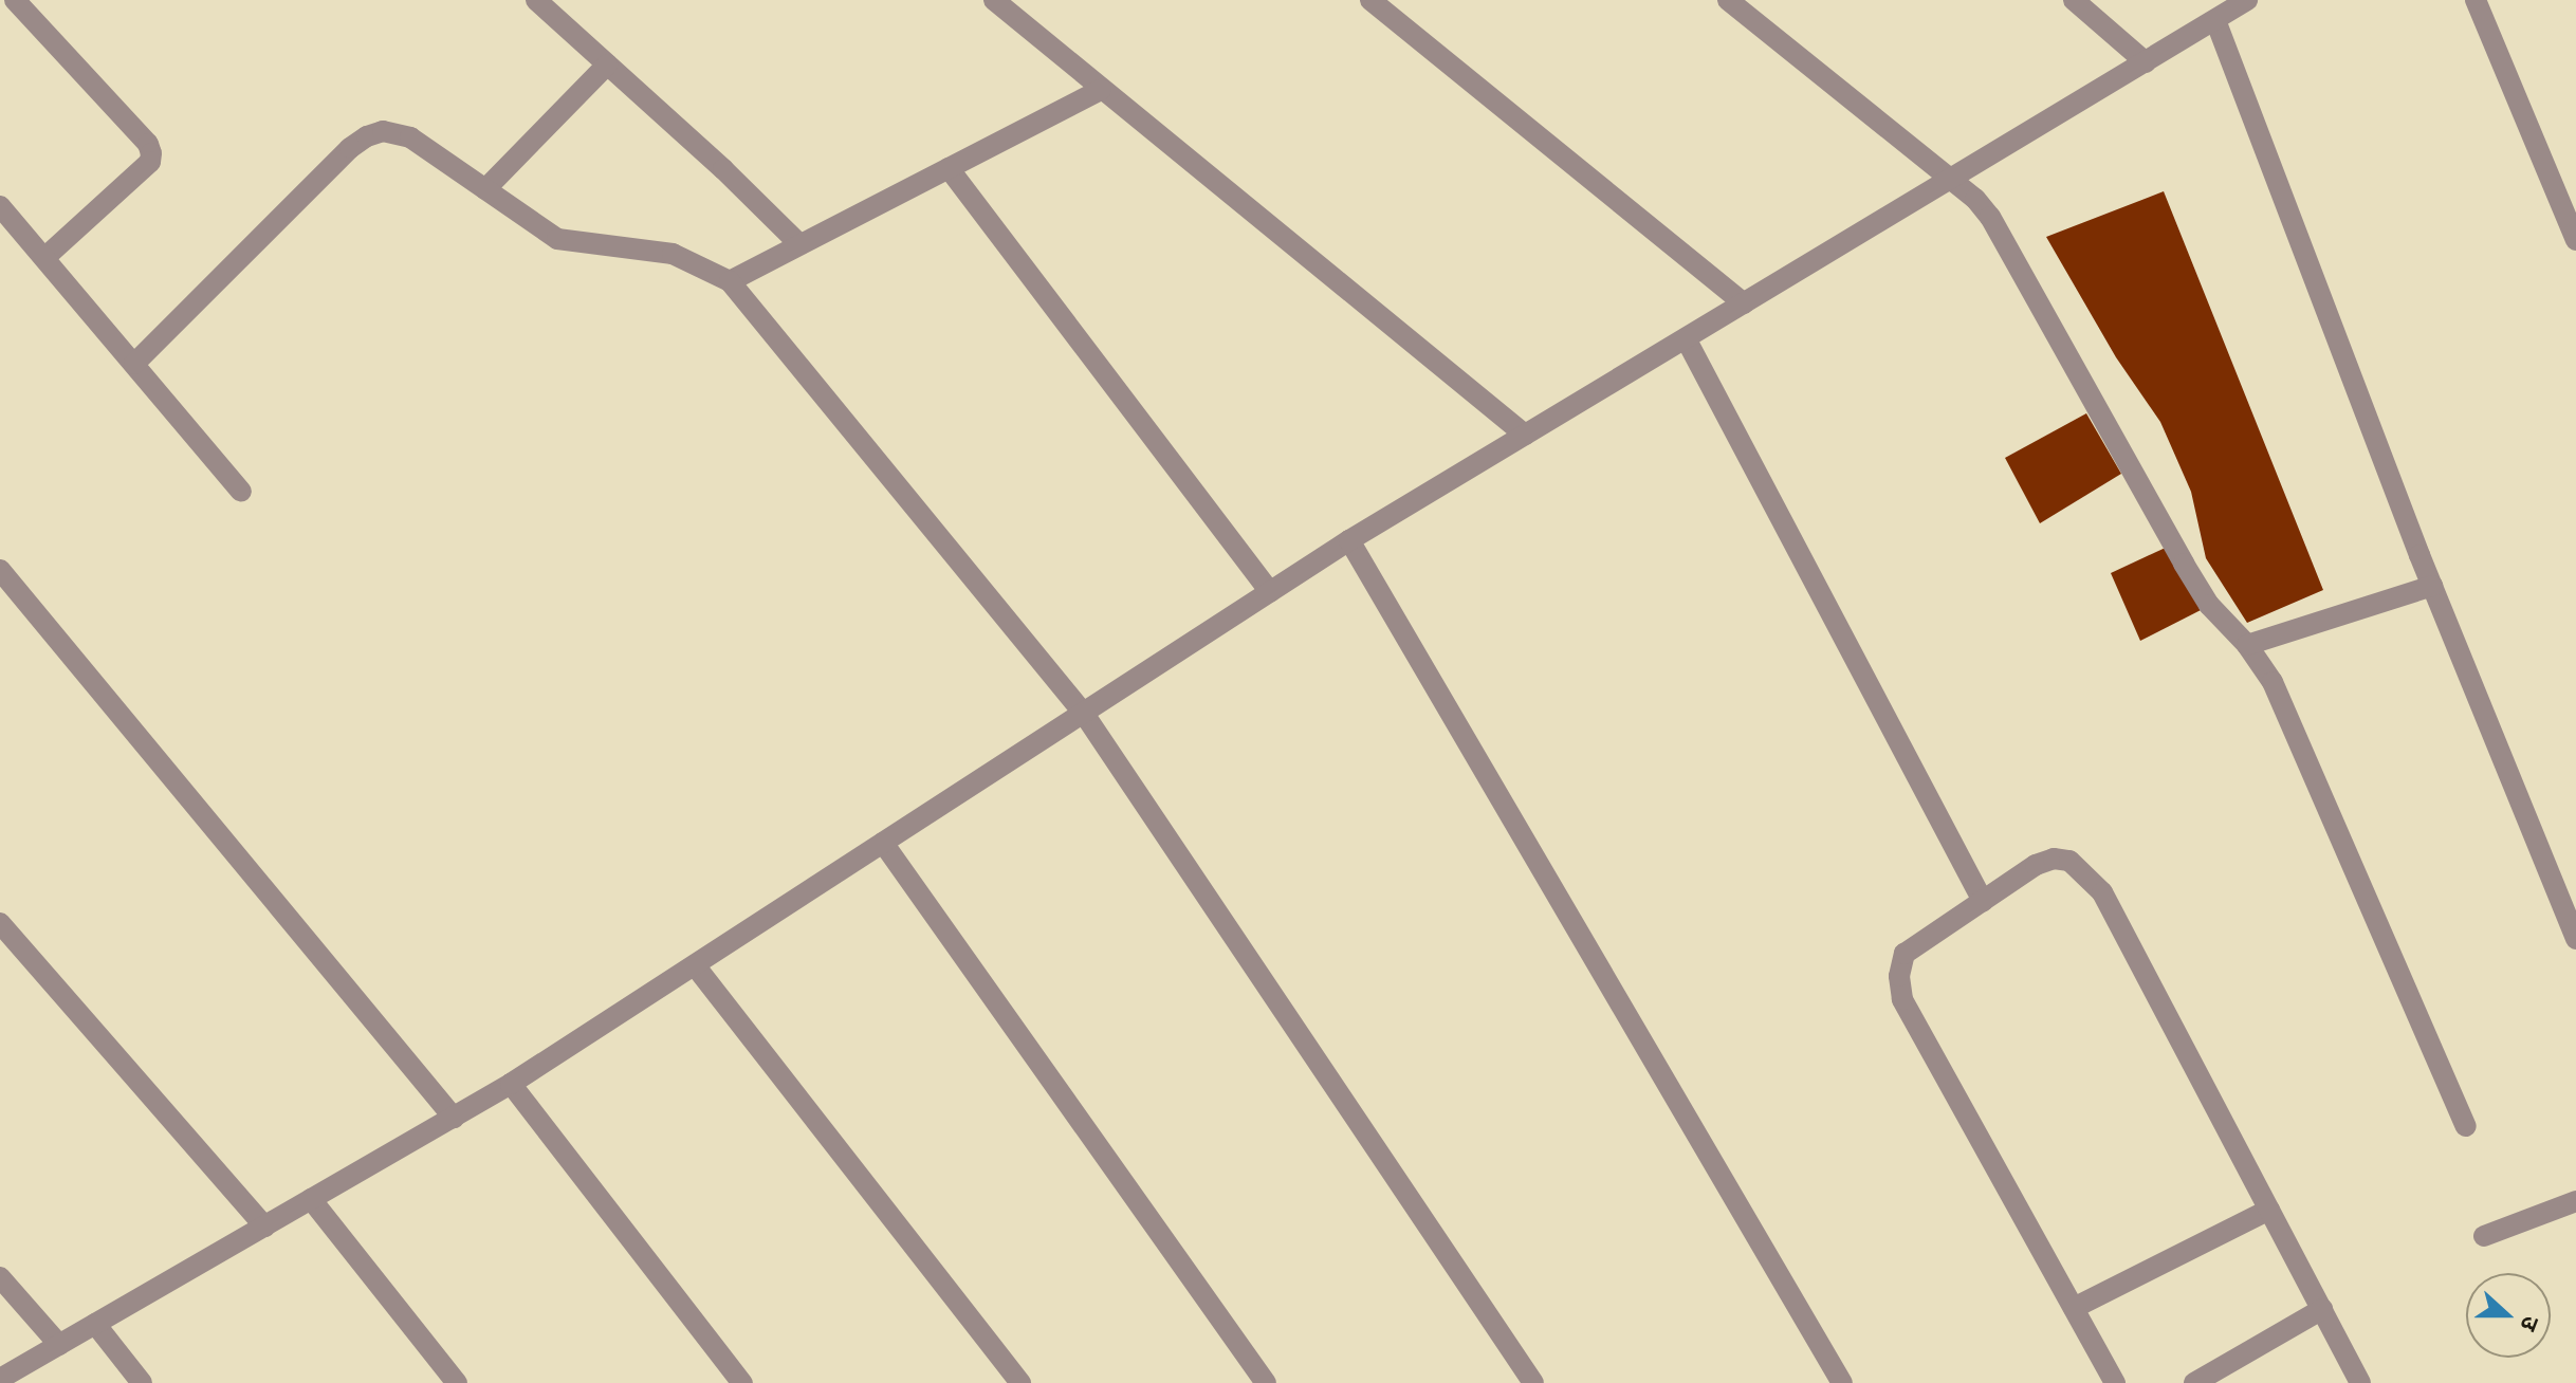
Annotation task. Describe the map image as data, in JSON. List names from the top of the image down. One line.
{"north":"right"}
